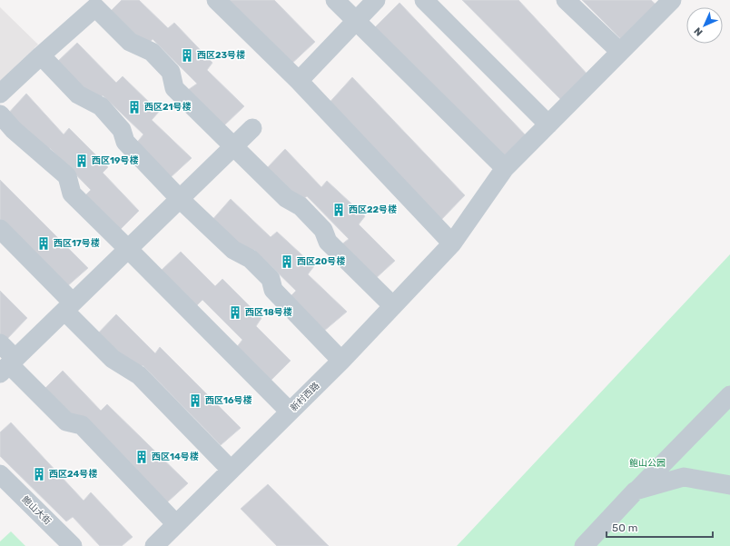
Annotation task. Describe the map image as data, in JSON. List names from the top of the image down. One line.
{"streets":{"street":["新村西路","鲍山大街"]},"parks":["鲍山公园"],"places":{"building":["西区23号楼","西区21号楼","西区19号楼","西区22号楼","西区17号楼","西区20号楼","西区18号楼","西区16号楼","西区14号楼","西区24号楼"]},"scale_bar":"50 m","north":"bottom left"}
